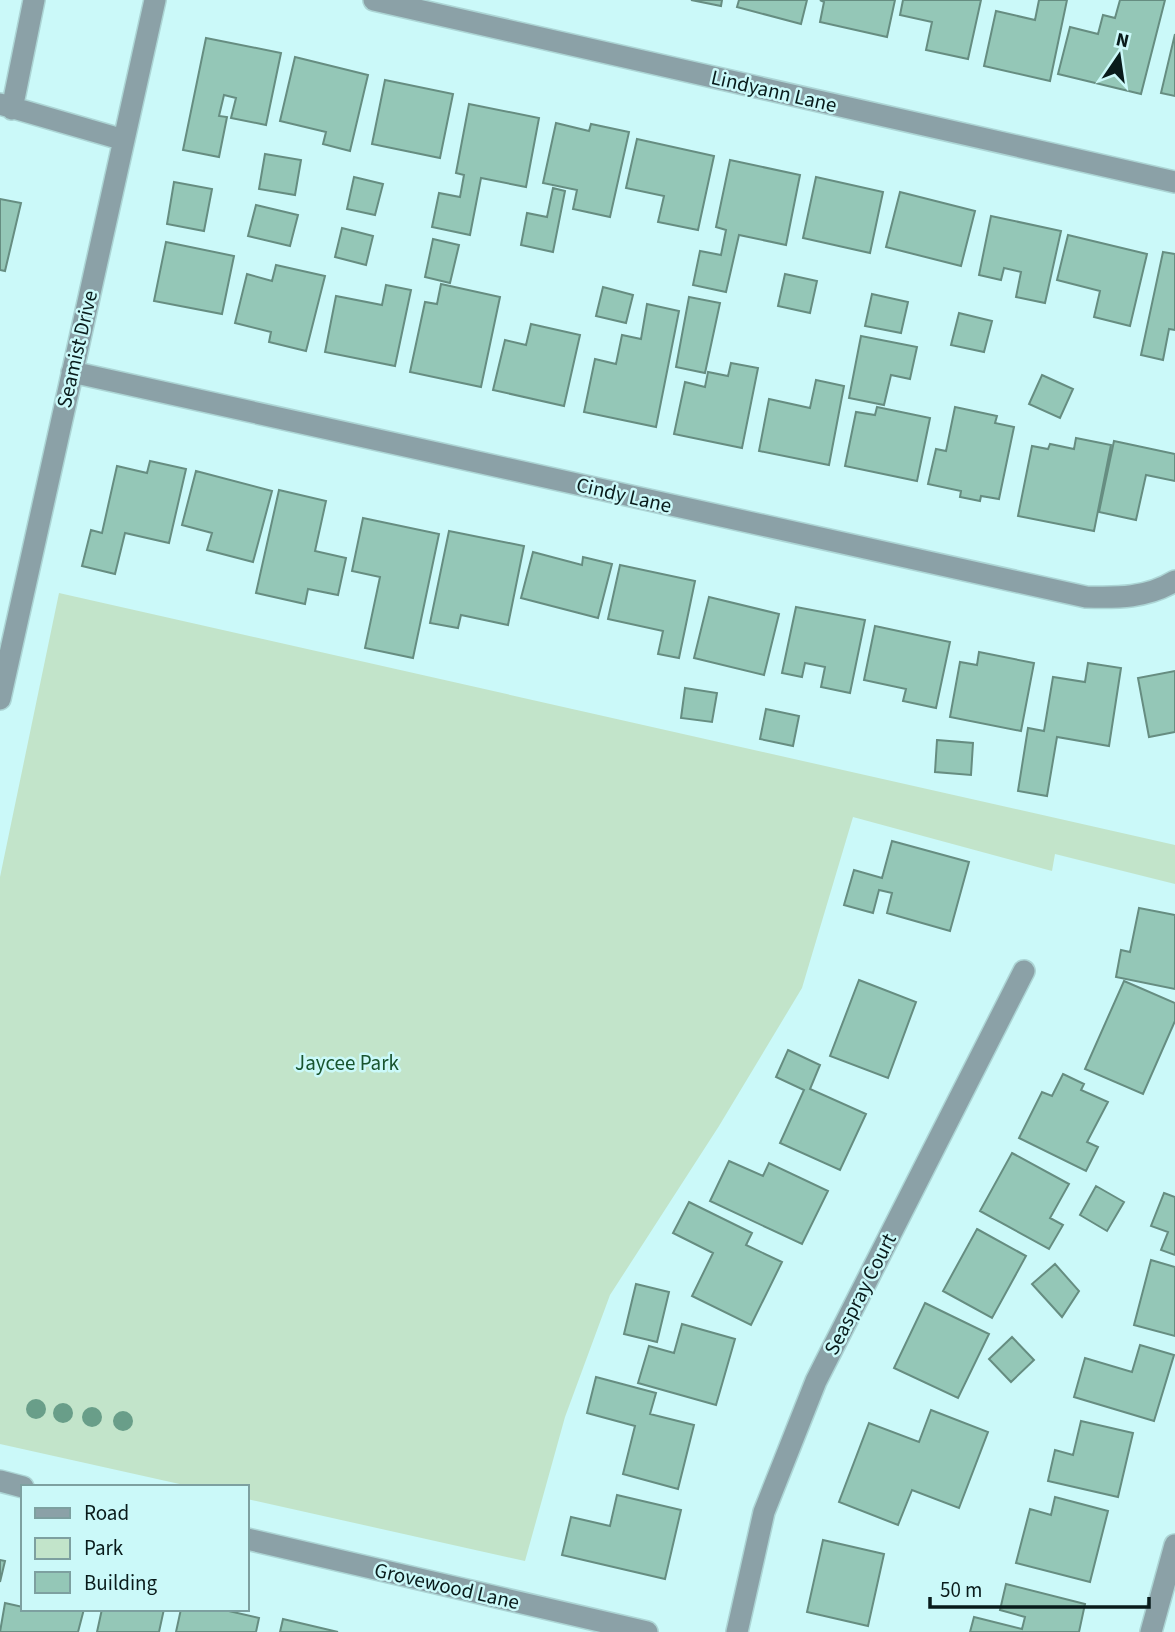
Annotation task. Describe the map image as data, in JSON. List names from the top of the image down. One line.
{"streets":{"street":["Lindyann Lane","Seamist Drive","Cindy Lane","Seaspray Court","Grovewood Lane"]},"crossings":[["Seamist Drive","Cindy Lane"]],"parks":["Jaycee Park"],"legend":["Road","Park","Building"],"scale_bar":"50 m","north":"top"}
